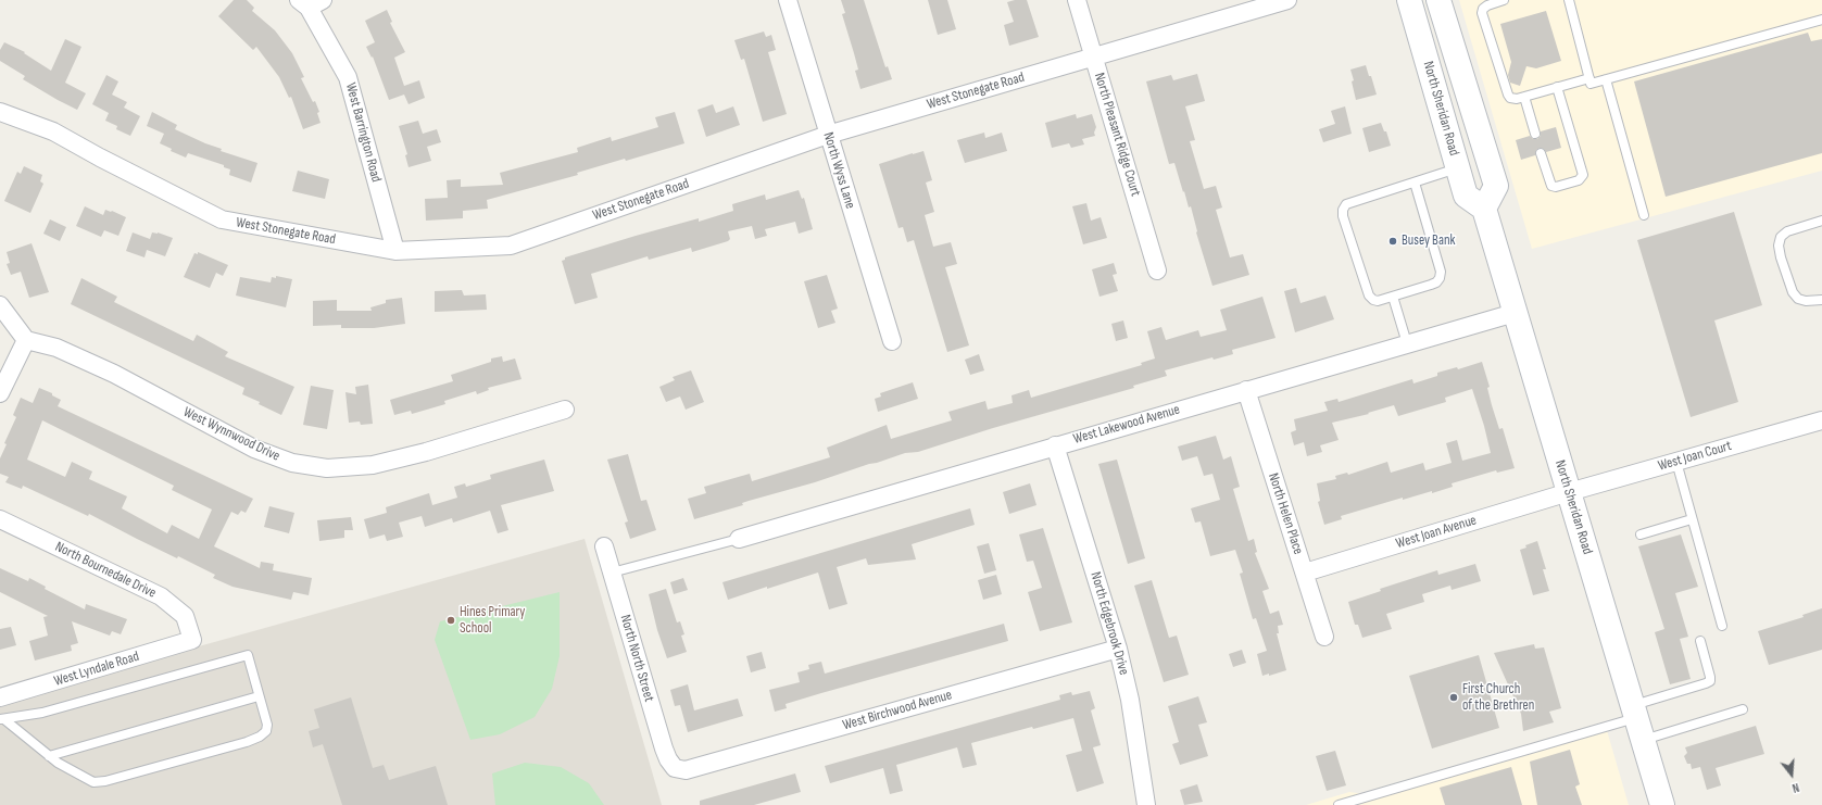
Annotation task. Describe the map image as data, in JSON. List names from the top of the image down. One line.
{"streets":{"main road":["North Sheridan Road"],"street":["West Stonegate Road","West Barrington Road","North Pleasant Ridge Court","North Wyss Lane","West Lakewood Avenue","West Wynnwood Drive","West Joan Court","North Helen Place","West Joan Avenue","North Bournedale Drive","North Edgebrook Drive","North North Street","West Lyndale Road","West Birchwood Avenue"]},"crossings":[["West Stonegate Road","West Barrington Road"],["West Stonegate Road","North Pleasant Ridge Court"],["West Stonegate Road","North Wyss Lane"],["North Sheridan Road","West Lakewood Avenue"],["North Sheridan Road","West Joan Court"],["North Sheridan Road","West Joan Avenue"],["West Lakewood Avenue","North Helen Place"],["West Lakewood Avenue","North Edgebrook Drive"],["West Joan Court","West Joan Avenue"],["North Helen Place","West Joan Avenue"],["North Bournedale Drive","West Lyndale Road"],["North Edgebrook Drive","West Birchwood Avenue"],["North North Street","West Birchwood Avenue"]],"places":["Busey Bank","Hines Primary School","First Church of the Brethren"],"north":"bottom"}
